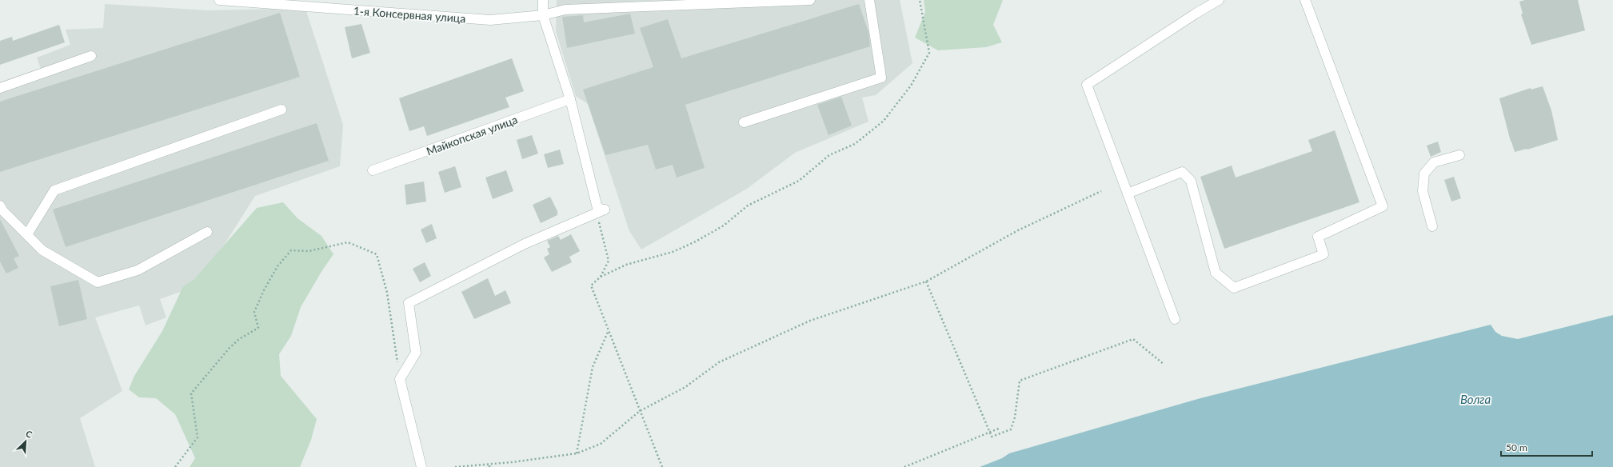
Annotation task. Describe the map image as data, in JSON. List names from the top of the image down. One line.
{"streets":{"street":["1-я Консервная улица","Майкопская улица"]},"water":["Волга"],"scale_bar":"50 m","north":"top right"}
